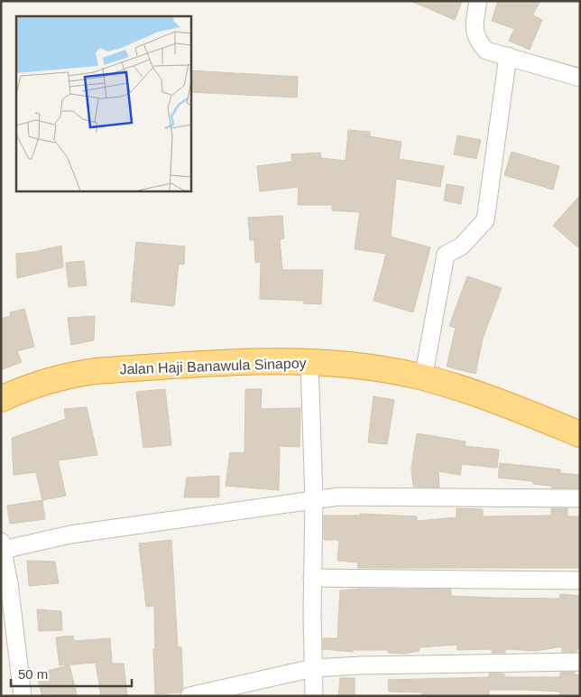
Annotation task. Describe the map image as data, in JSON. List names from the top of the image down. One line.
{"streets":{"highway":["Jalan Haji Banawula Sinapoy"]},"scale_bar":"50 m"}
